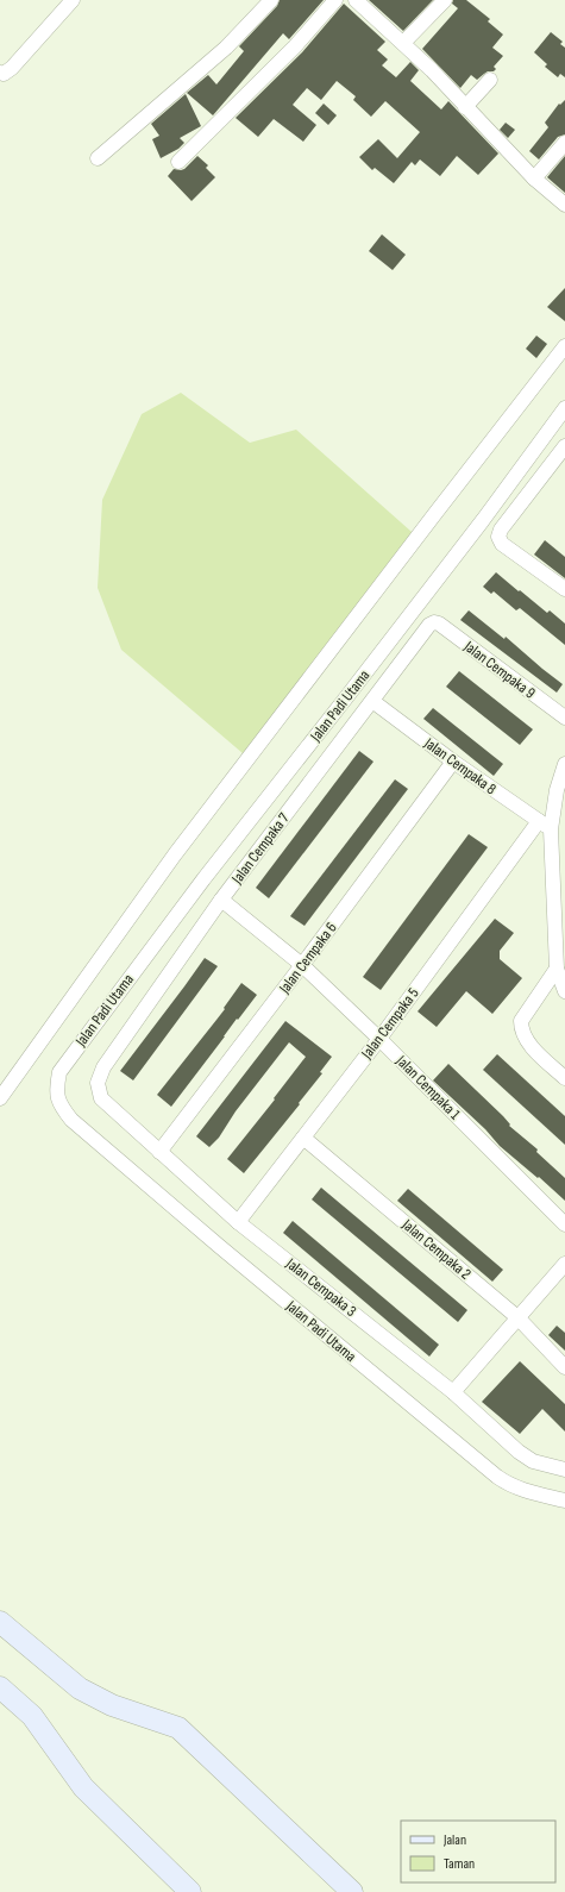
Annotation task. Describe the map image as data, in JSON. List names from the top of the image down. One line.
{"streets":{"street":["Jalan Cempaka 9","Jalan Padi Utama","Jalan Cempaka 8","Jalan Cempaka 7","Jalan Cempaka 6","Jalan Cempaka 5","Jalan Cempaka 1","Jalan Cempaka 2","Jalan Cempaka 3"]},"crossings":[["Jalan Cempaka 9","Jalan Cempaka 7"],["Jalan Cempaka 8","Jalan Cempaka 7"],["Jalan Cempaka 8","Jalan Cempaka 6"],["Jalan Cempaka 8","Jalan Cempaka 5"],["Jalan Cempaka 7","Jalan Cempaka 1"],["Jalan Cempaka 7","Jalan Cempaka 3"],["Jalan Cempaka 6","Jalan Cempaka 1"],["Jalan Cempaka 6","Jalan Cempaka 3"],["Jalan Cempaka 5","Jalan Cempaka 1"],["Jalan Cempaka 5","Jalan Cempaka 2"],["Jalan Cempaka 5","Jalan Cempaka 3"]],"legend":["Jalan","Taman"]}
